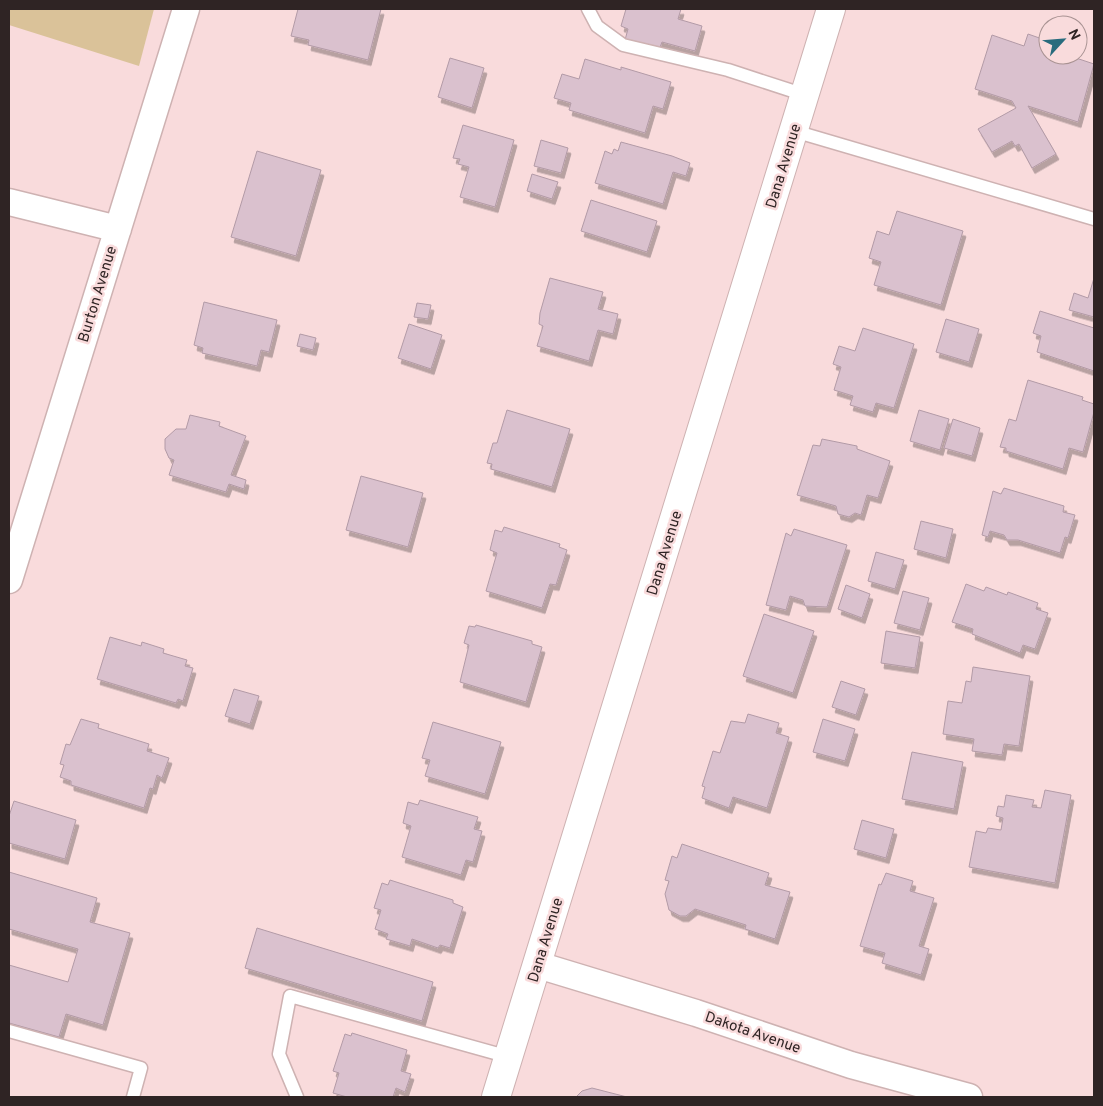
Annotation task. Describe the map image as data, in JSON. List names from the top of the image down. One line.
{"streets":{"street":["Dana Avenue","Burton Avenue","Dakota Avenue"]},"crossings":[["Dana Avenue","Dakota Avenue"]],"north":"top right"}
